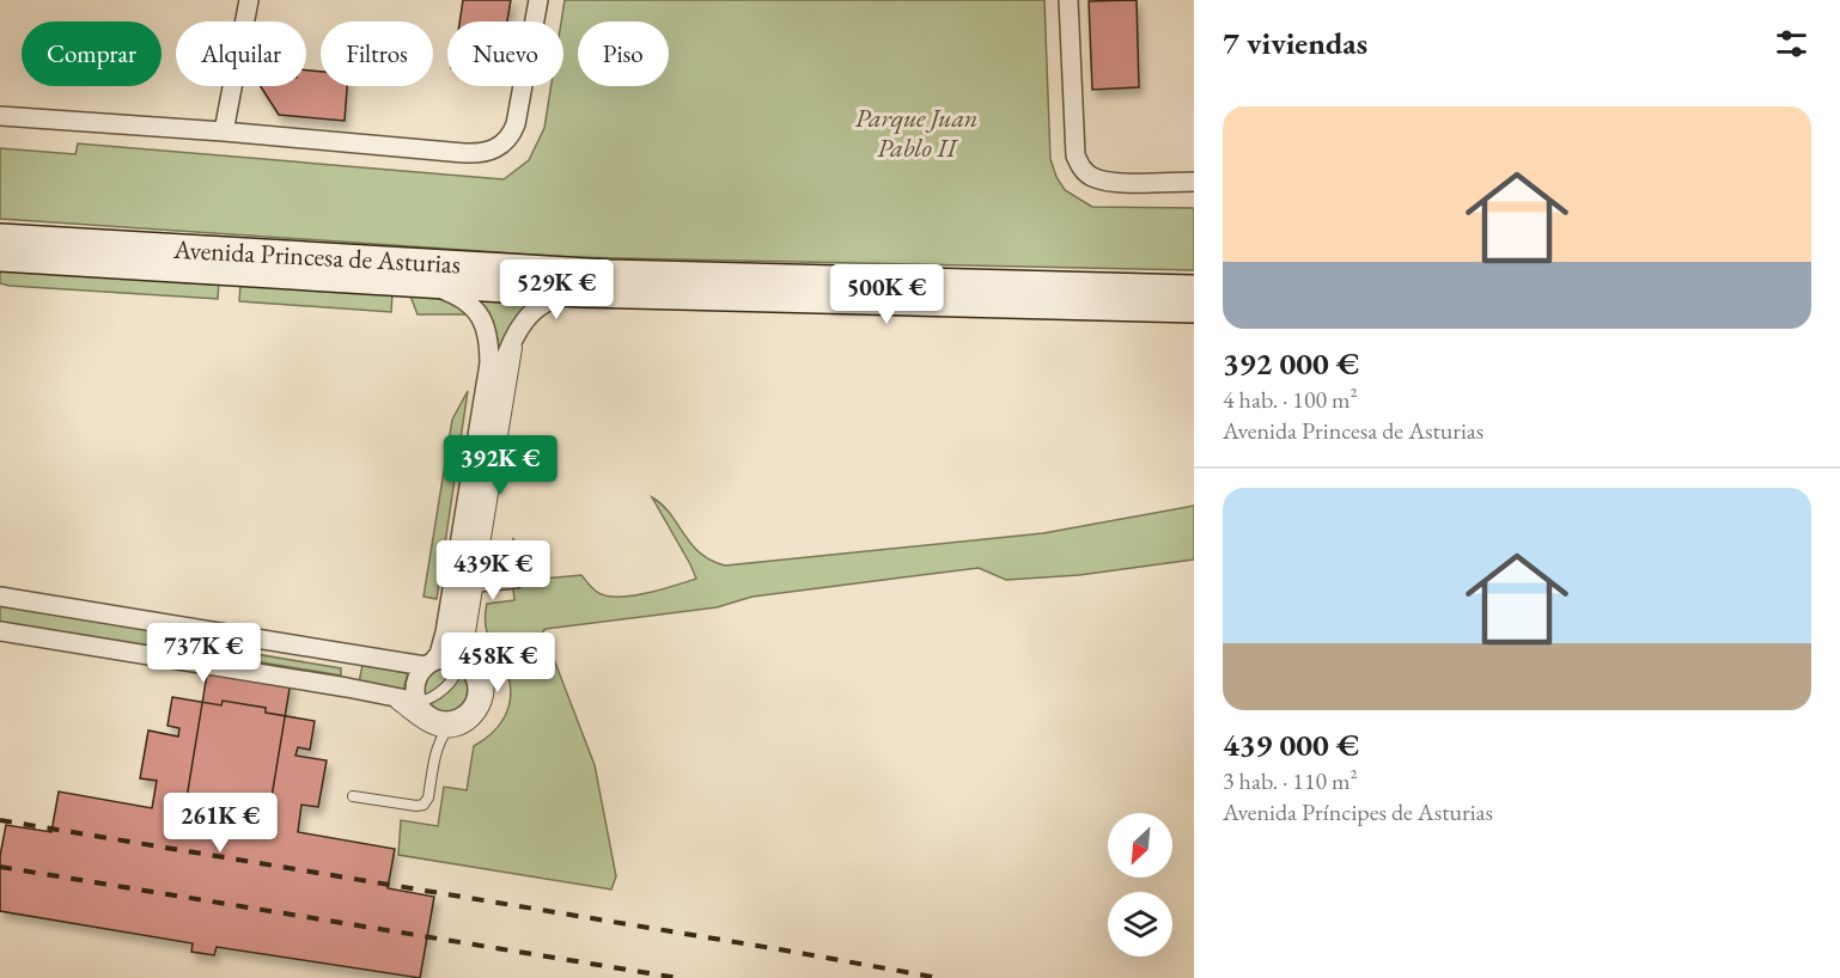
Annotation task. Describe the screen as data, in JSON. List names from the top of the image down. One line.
{"streets":{"main road":["Avenida Princesa de Asturias"]},"parks":["Parque Juan Pablo II"],"north":"bottom left","page":{"heading":"7 viviendas","chip":["Comprar","Alquilar","Filtros","Nuevo","Piso"],"list":[{"name":"392 000 €","note":"4 hab. · 100 m² · Avenida Princesa de Asturias"},{"name":"439 000 €","note":"3 hab. · 110 m² · Avenida Príncipes de Asturias"}],"price":["529K €","500K €","392K €","439K €","737K €","458K €","261K €"]}}
